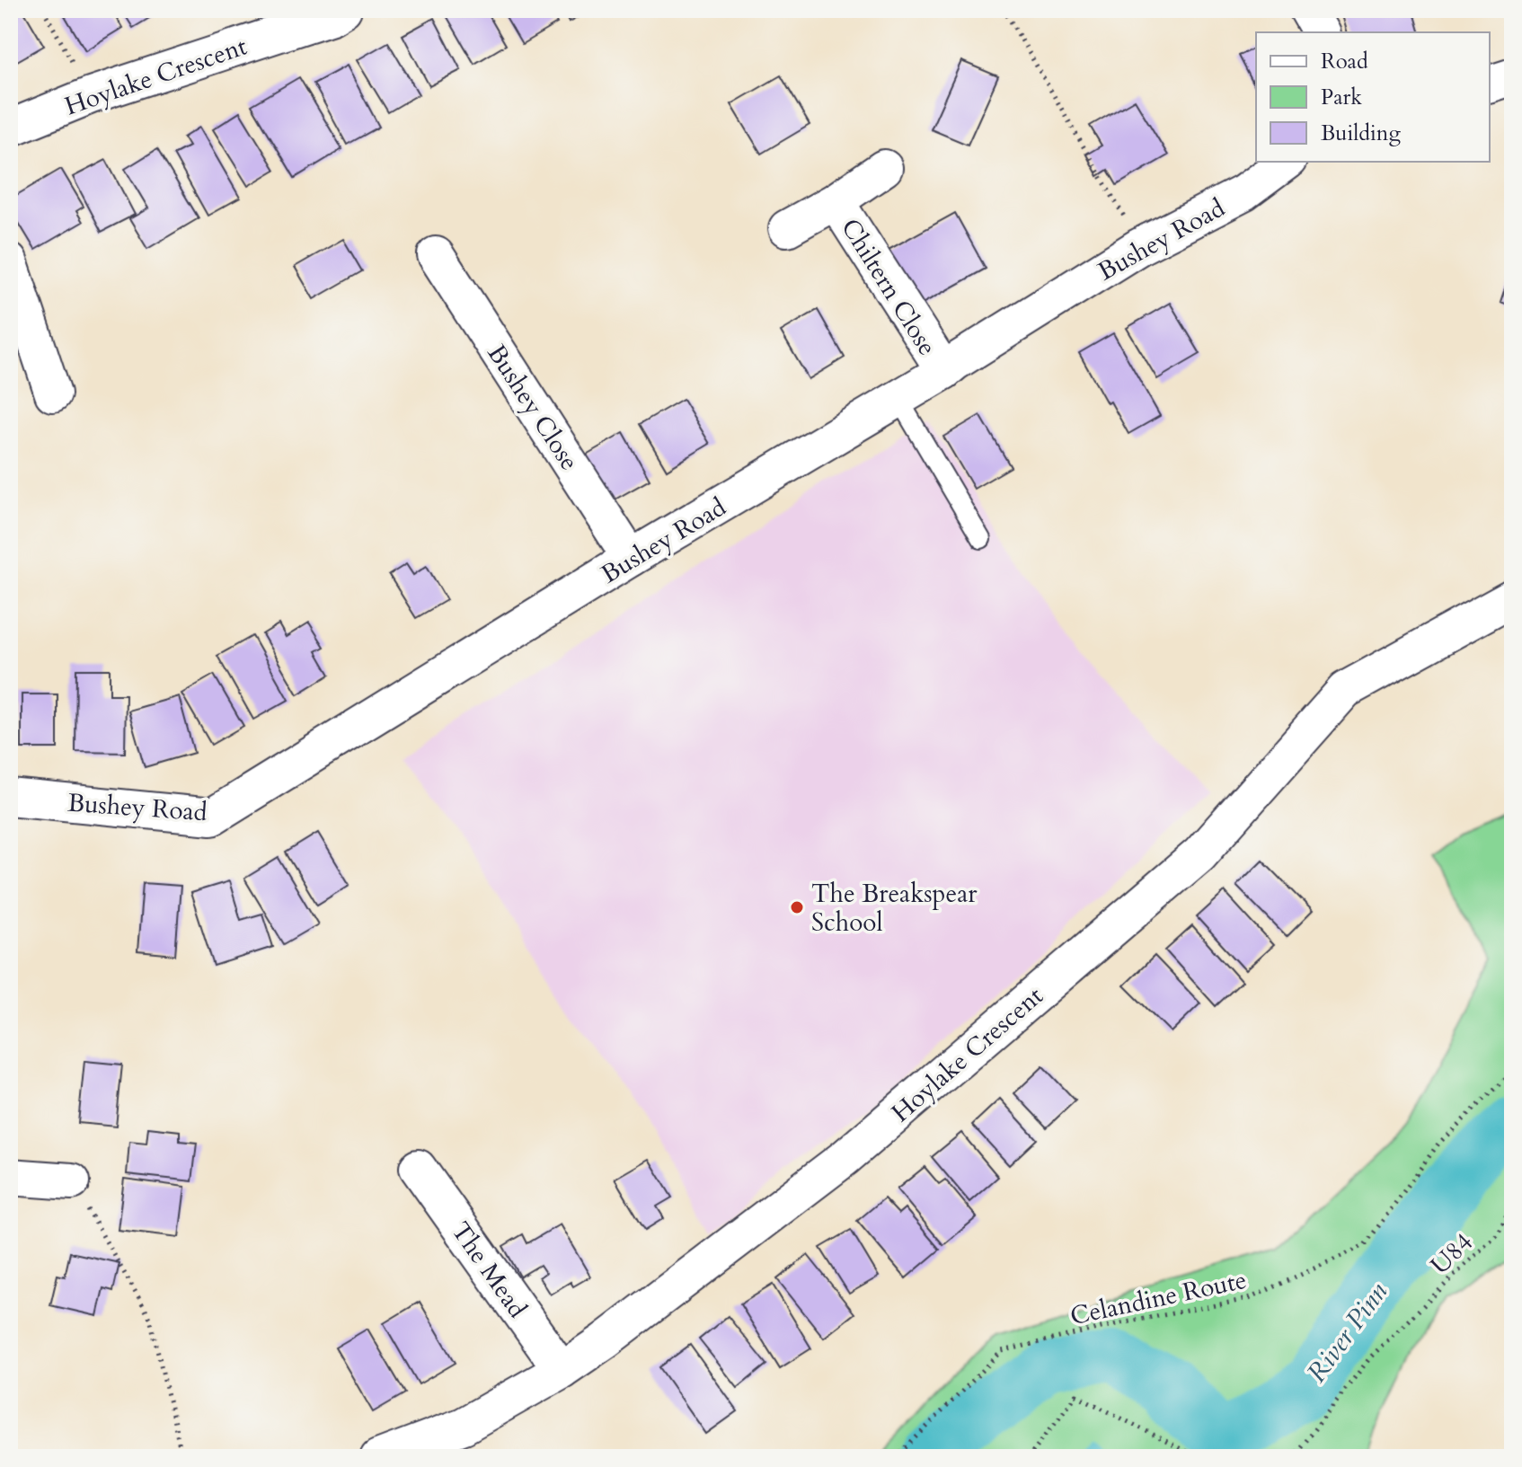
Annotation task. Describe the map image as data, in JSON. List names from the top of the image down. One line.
{"streets":{"street":["Hoylake Crescent","Bushey Road","Chiltern Close","Bushey Close","The Mead"],"path":["U84","Celandine Route"]},"crossings":[["Hoylake Crescent","The Mead"],["Bushey Road","Chiltern Close"],["Bushey Road","Bushey Close"]],"water":["River Pinn"],"places":["The Breakspear School"],"legend":["Road","Park","Building"]}
